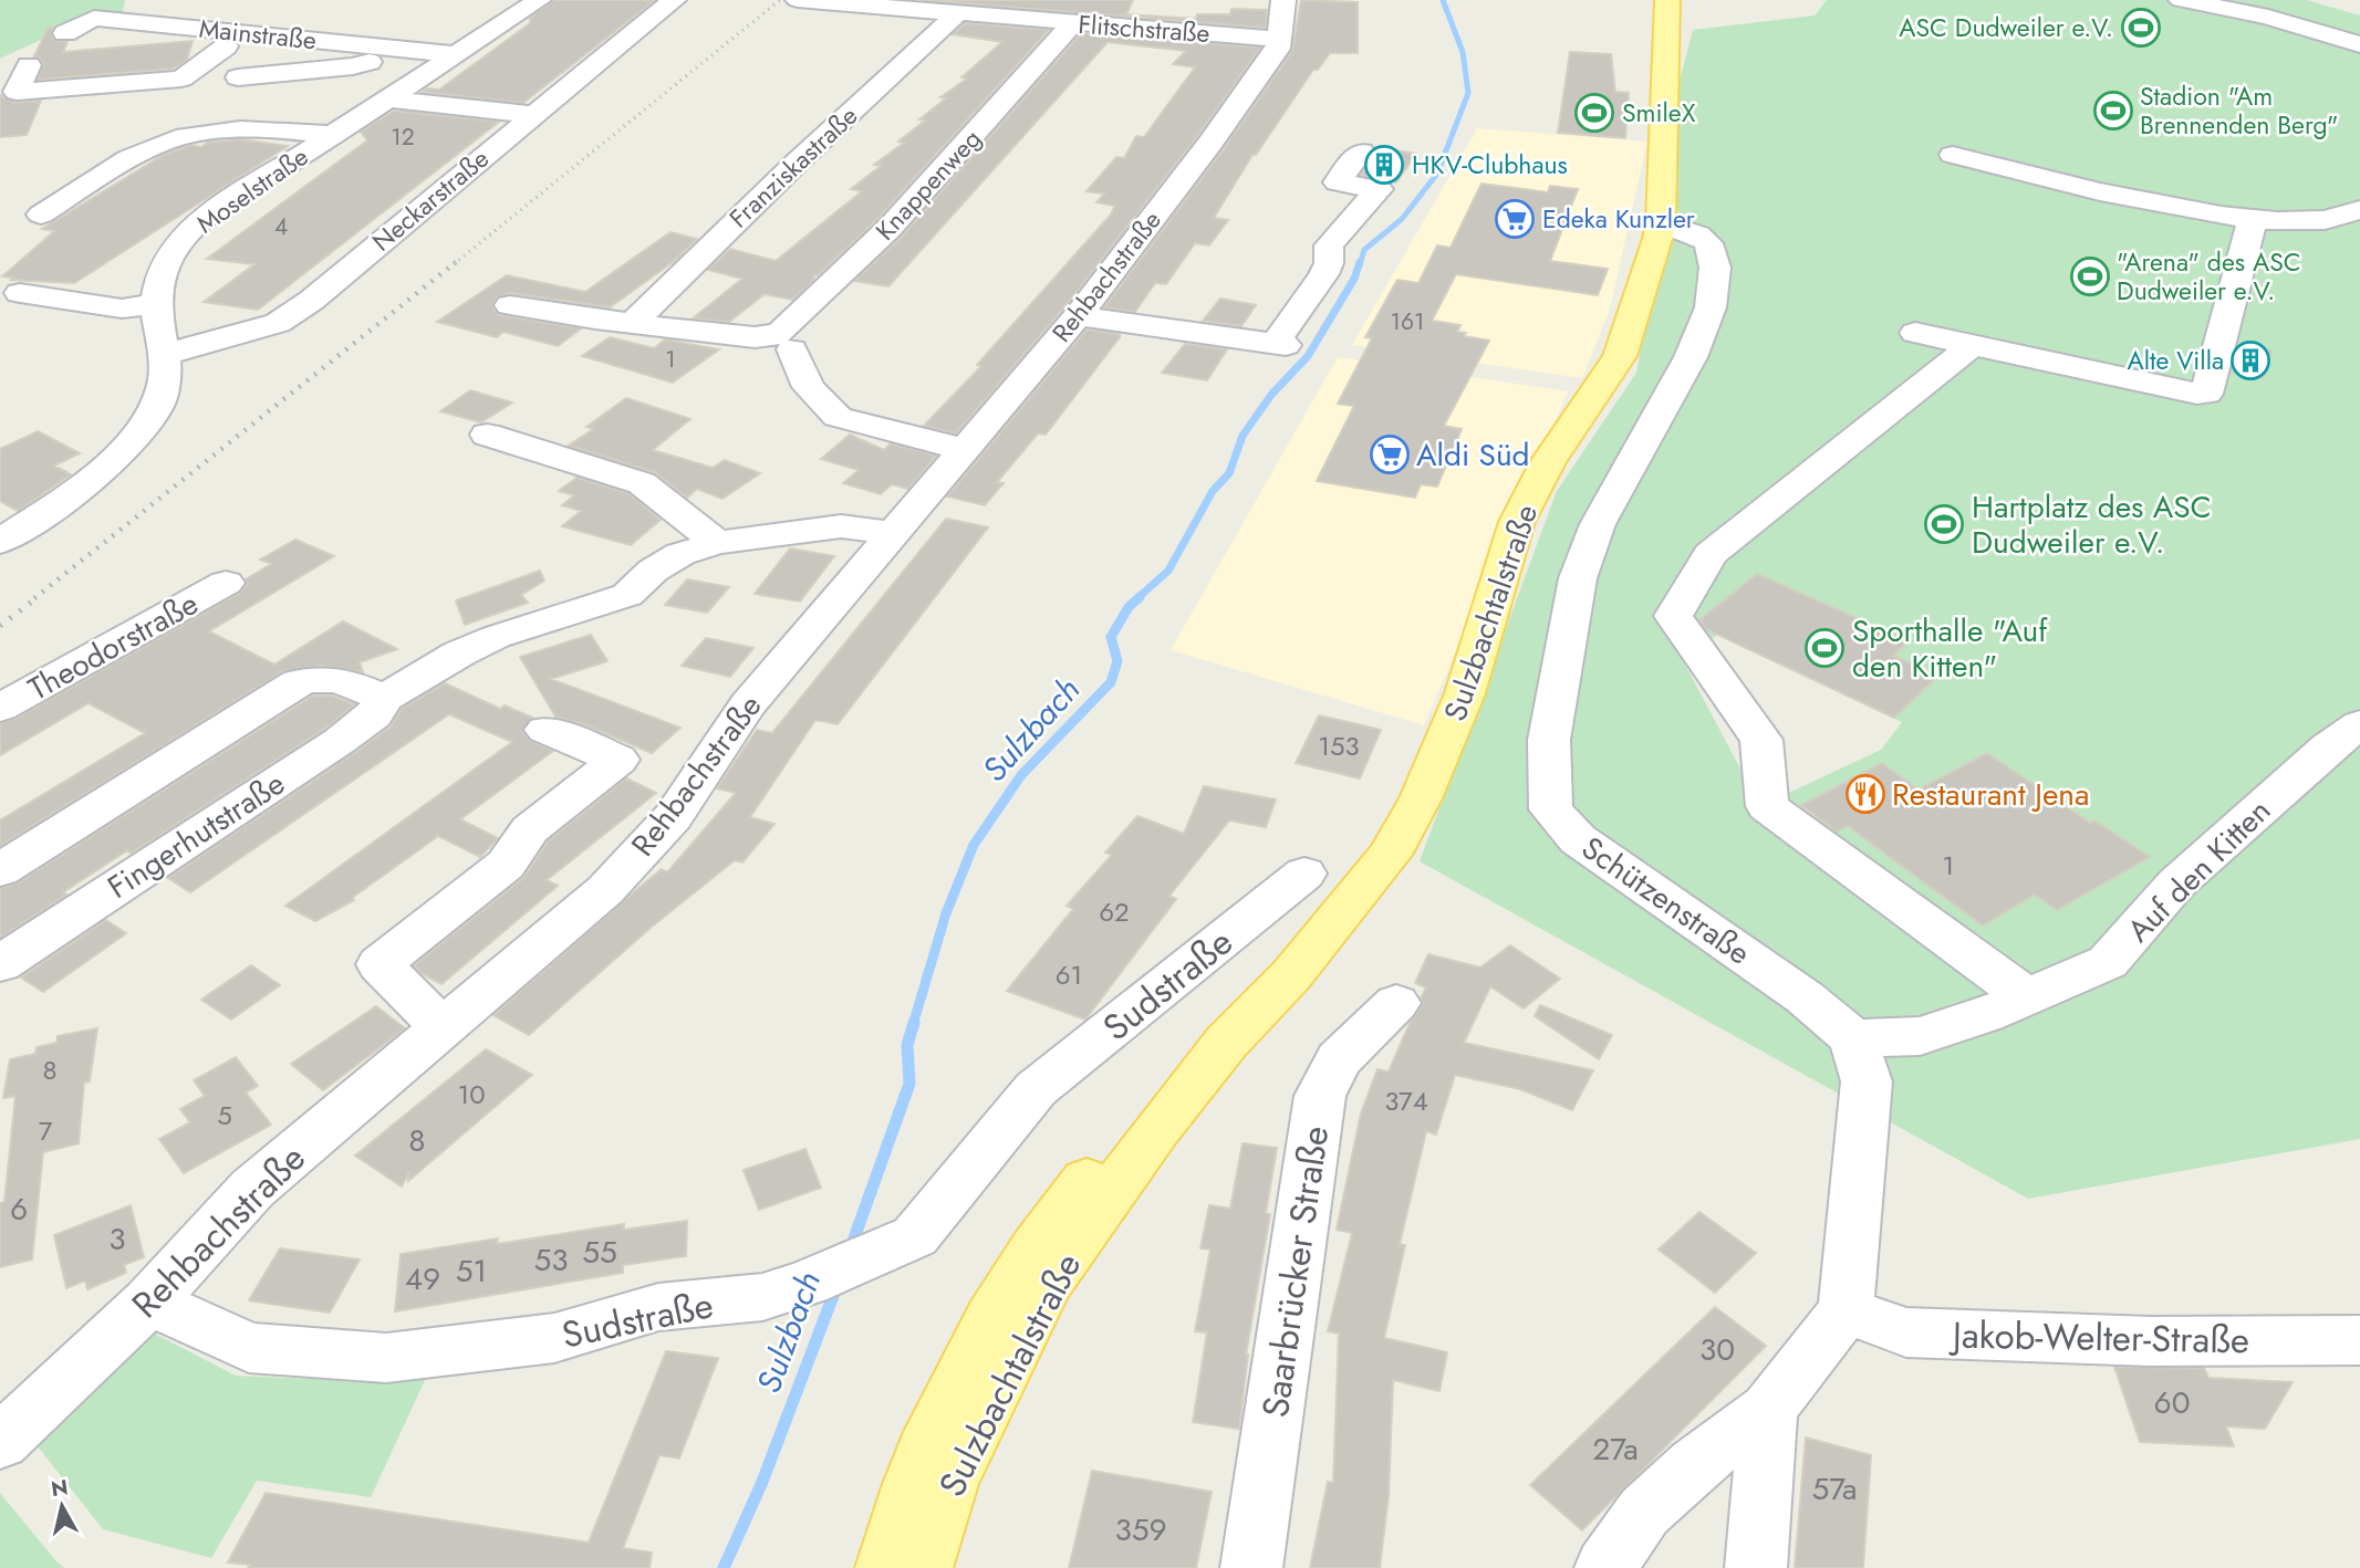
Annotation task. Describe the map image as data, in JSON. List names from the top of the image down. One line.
{"streets":{"main road":["Sulzbachtalstraße"],"street":["Flitschstraße","Mainstraße","Franziskastraße","Knappenweg","Moselstraße","Neckarstraße","Rehbachstraße","Theodorstraße","Fingerhutstraße","Auf den Kitten","Schützenstraße","Sudstraße","Saarbrücker Straße","Jakob-Welter-Straße"]},"crossings":[["Flitschstraße","Franziskastraße"],["Flitschstraße","Knappenweg"],["Flitschstraße","Rehbachstraße"],["Mainstraße","Moselstraße"],["Moselstraße","Neckarstraße"],["Rehbachstraße","Sudstraße"],["Sulzbachtalstraße","Schützenstraße"]],"water":["Sulzbach"],"places":{"sports":["ASC Dudweiler e.V.","Stadion \"Am Brennenden Berg\"","SmileX","\"Arena\" des ASC Dudweiler e.V.","Hartplatz des ASC Dudweiler e.V.","Sporthalle \"Auf den Kitten\""],"building":["HKV-Clubhaus","Alte Villa"],"supermarket":["Edeka Kunzler","Aldi Süd"],"restaurant":["Restaurant Jena"]},"house_numbers":["12","4","161","1","153","1","62","61","8","10","374","5","7","8","6","3","55","53","51","49","30","60","27a","57a","359"],"north":"top"}
